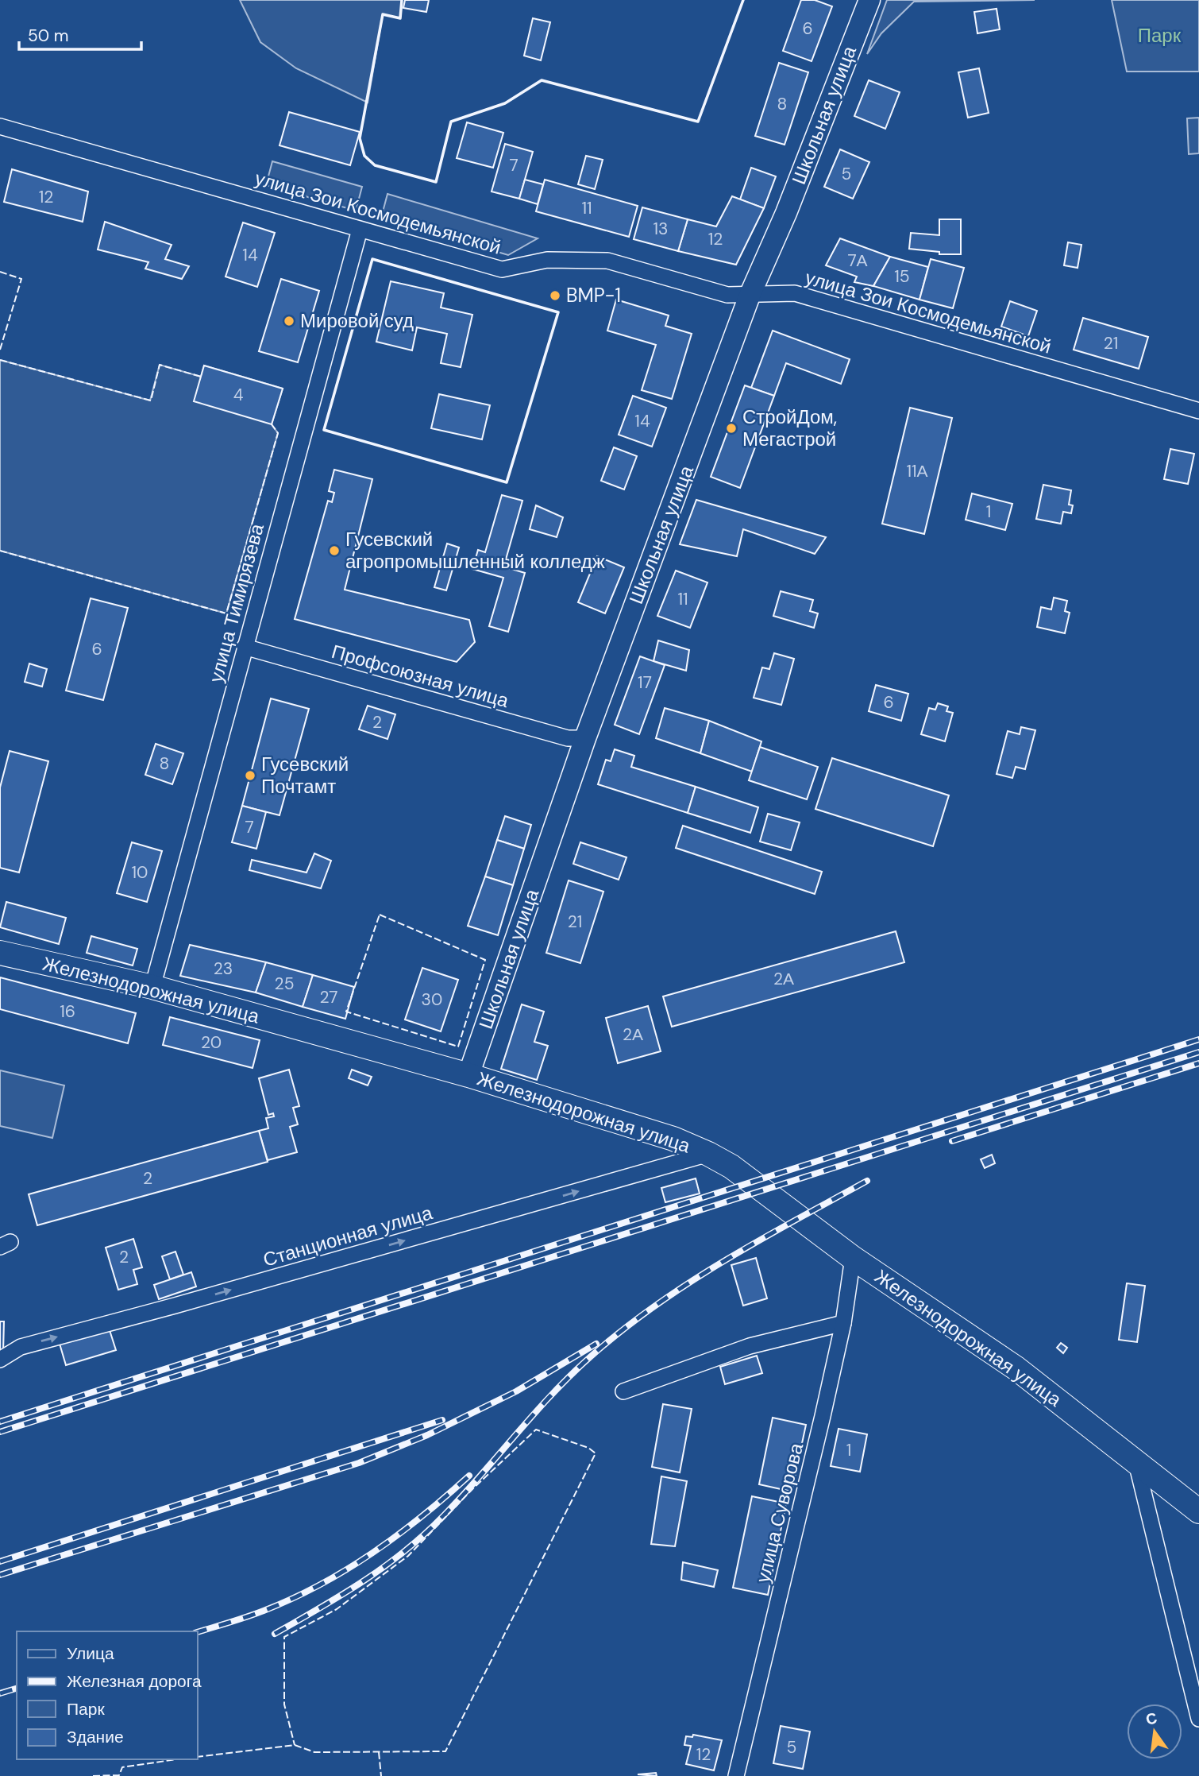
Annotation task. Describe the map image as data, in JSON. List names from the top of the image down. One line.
{"streets":{"main road":["Школьная улица","Железнодорожная улица"],"street":["улица Зои Космодемьянской","улица Тимирязева","Профсоюзная улица","Станционная улица","улица Суворова"]},"crossings":[["Школьная улица","улица Зои Космодемьянской"],["Школьная улица","Профсоюзная улица"],["Школьная улица","Железнодорожная улица"],["улица Зои Космодемьянской","улица Тимирязева"],["улица Тимирязева","Профсоюзная улица"],["улица Тимирязева","Железнодорожная улица"],["Железнодорожная улица","Станционная улица"],["Железнодорожная улица","улица Суворова"]],"one_way":["Станционная улица"],"parks":["Парк"],"places":["BMP-1","Мировой суд","СтройДом, Мегастрой","Гусевский агропромышленный колледж","Гусевский Почтамт"],"house_numbers":["6","8","7","5","12","11","13","12","14","7А","15","21","4","14","11А","1","11","6","17","6","2","8","7","10","21","23","2А","25","27","30","16","2А","20","2","2","1","5","12"],"legend":["Улица","Железная дорога","Парк","Здание"],"scale_bar":"50 m","north":"top"}
